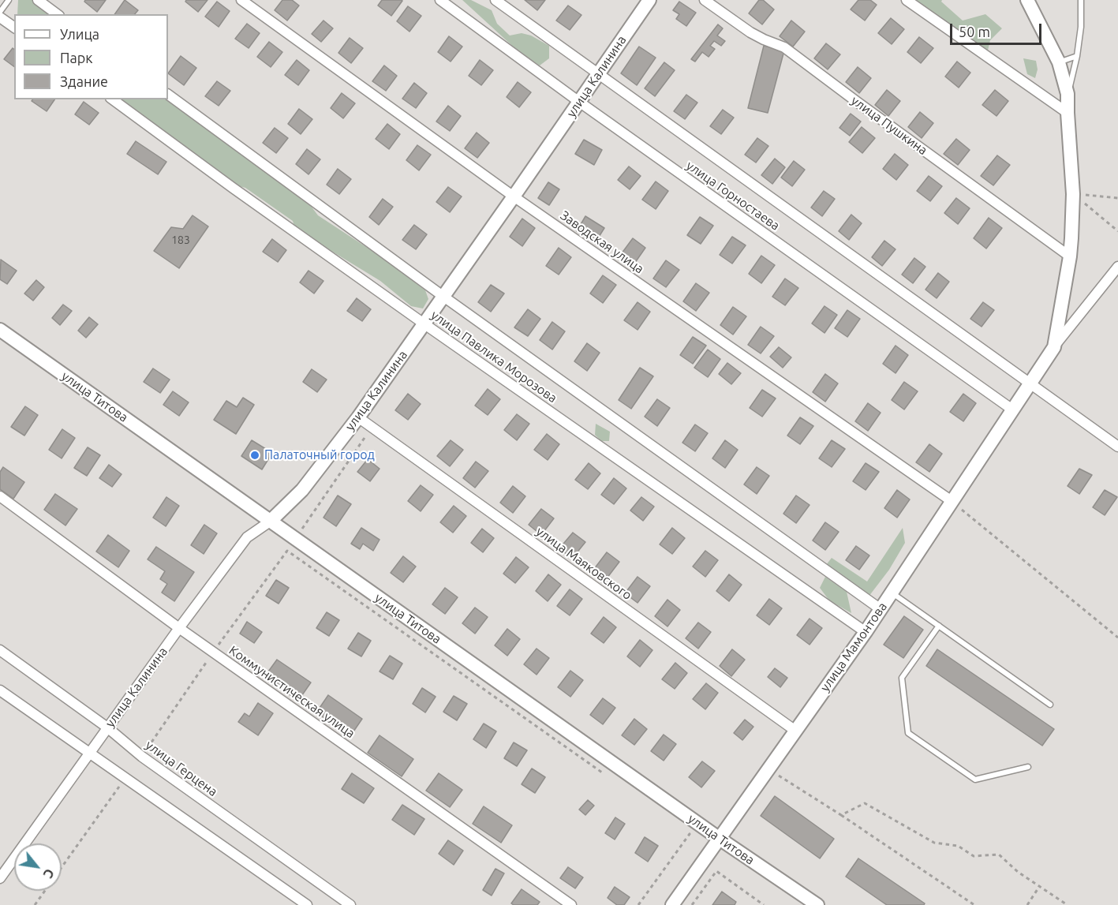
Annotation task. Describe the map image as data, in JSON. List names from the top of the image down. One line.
{"streets":{"main road":["улица Калинина","улица Титова","улица Мамонтова"],"street":["улица Пушкина","улица Горностаева","Заводская улица","улица Павлика Морозова","улица Маяковского","Коммунистическая улица","улица Герцена"]},"crossings":[["улица Калинина","улица Горностаева"],["улица Калинина","Заводская улица"],["улица Калинина","улица Павлика Морозова"],["улица Калинина","улица Титова"],["улица Калинина","улица Маяковского"],["улица Калинина","Коммунистическая улица"],["улица Калинина","улица Герцена"],["улица Горностаева","улица Мамонтова"],["Заводская улица","улица Мамонтова"],["улица Павлика Морозова","улица Мамонтова"],["улица Титова","улица Мамонтова"],["улица Маяковского","улица Мамонтова"]],"places":["Палаточный город"],"house_numbers":["183"],"legend":["Улица","Парк","Здание"],"scale_bar":"50 m","north":"bottom right"}
